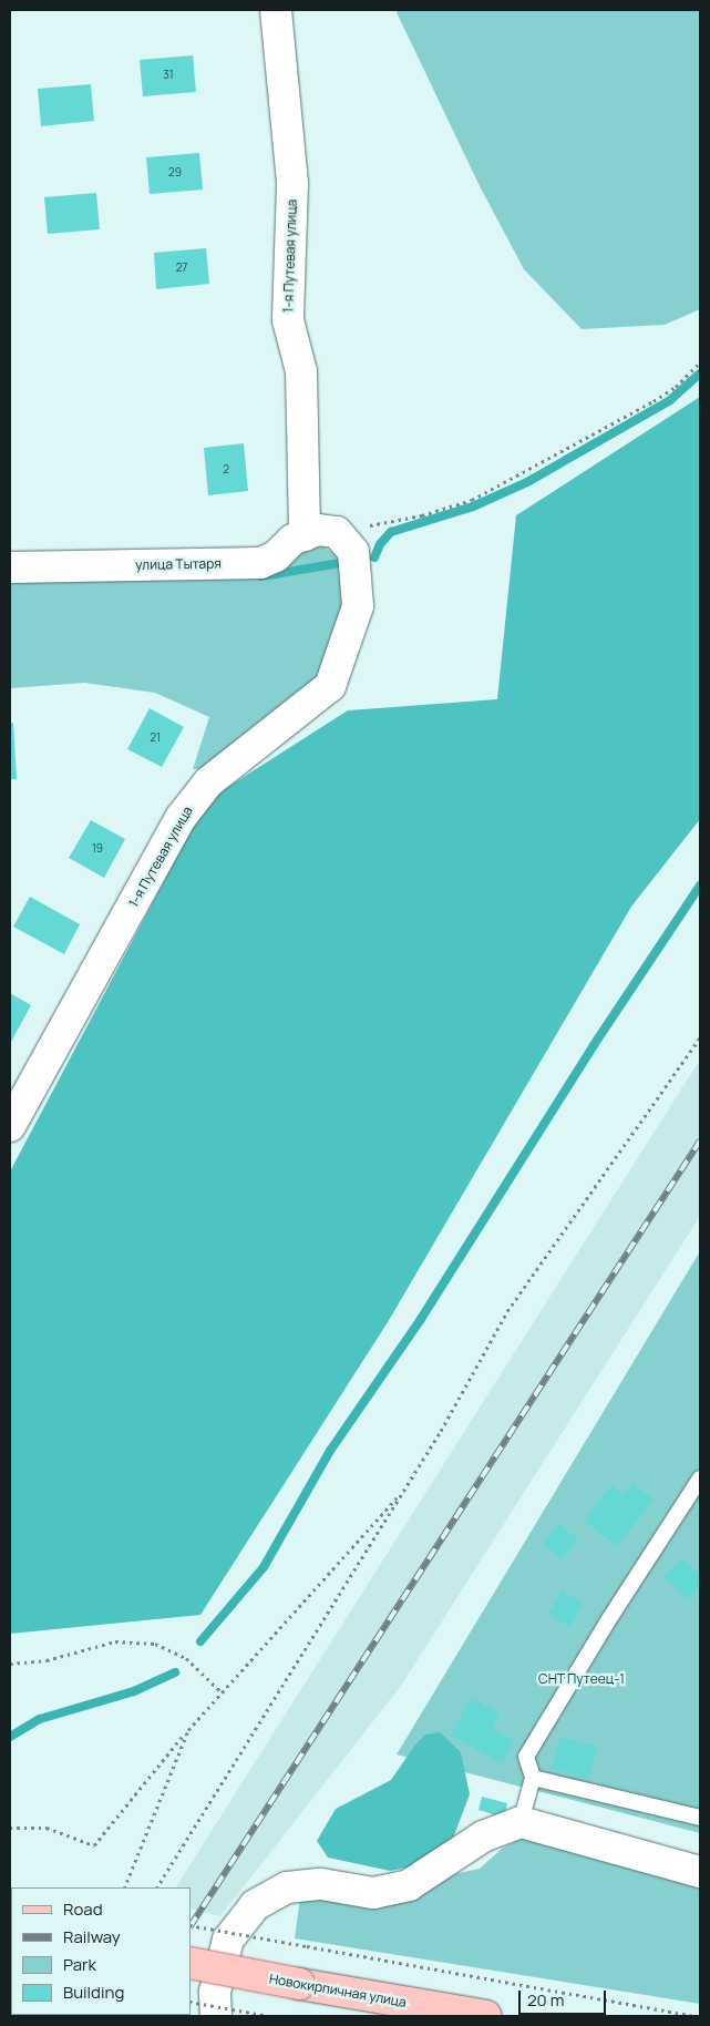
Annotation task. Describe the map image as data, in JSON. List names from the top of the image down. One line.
{"streets":{"main road":["Новокирпичная улица"],"street":["1-я Путевая улица","улица Тытаря"]},"crossings":[["1-я Путевая улица","улица Тытаря"]],"parks":["СНТ Путеец-1"],"house_numbers":["31","29","27","2","21","19"],"legend":["Road","Railway","Park","Building"],"scale_bar":"20 m"}
